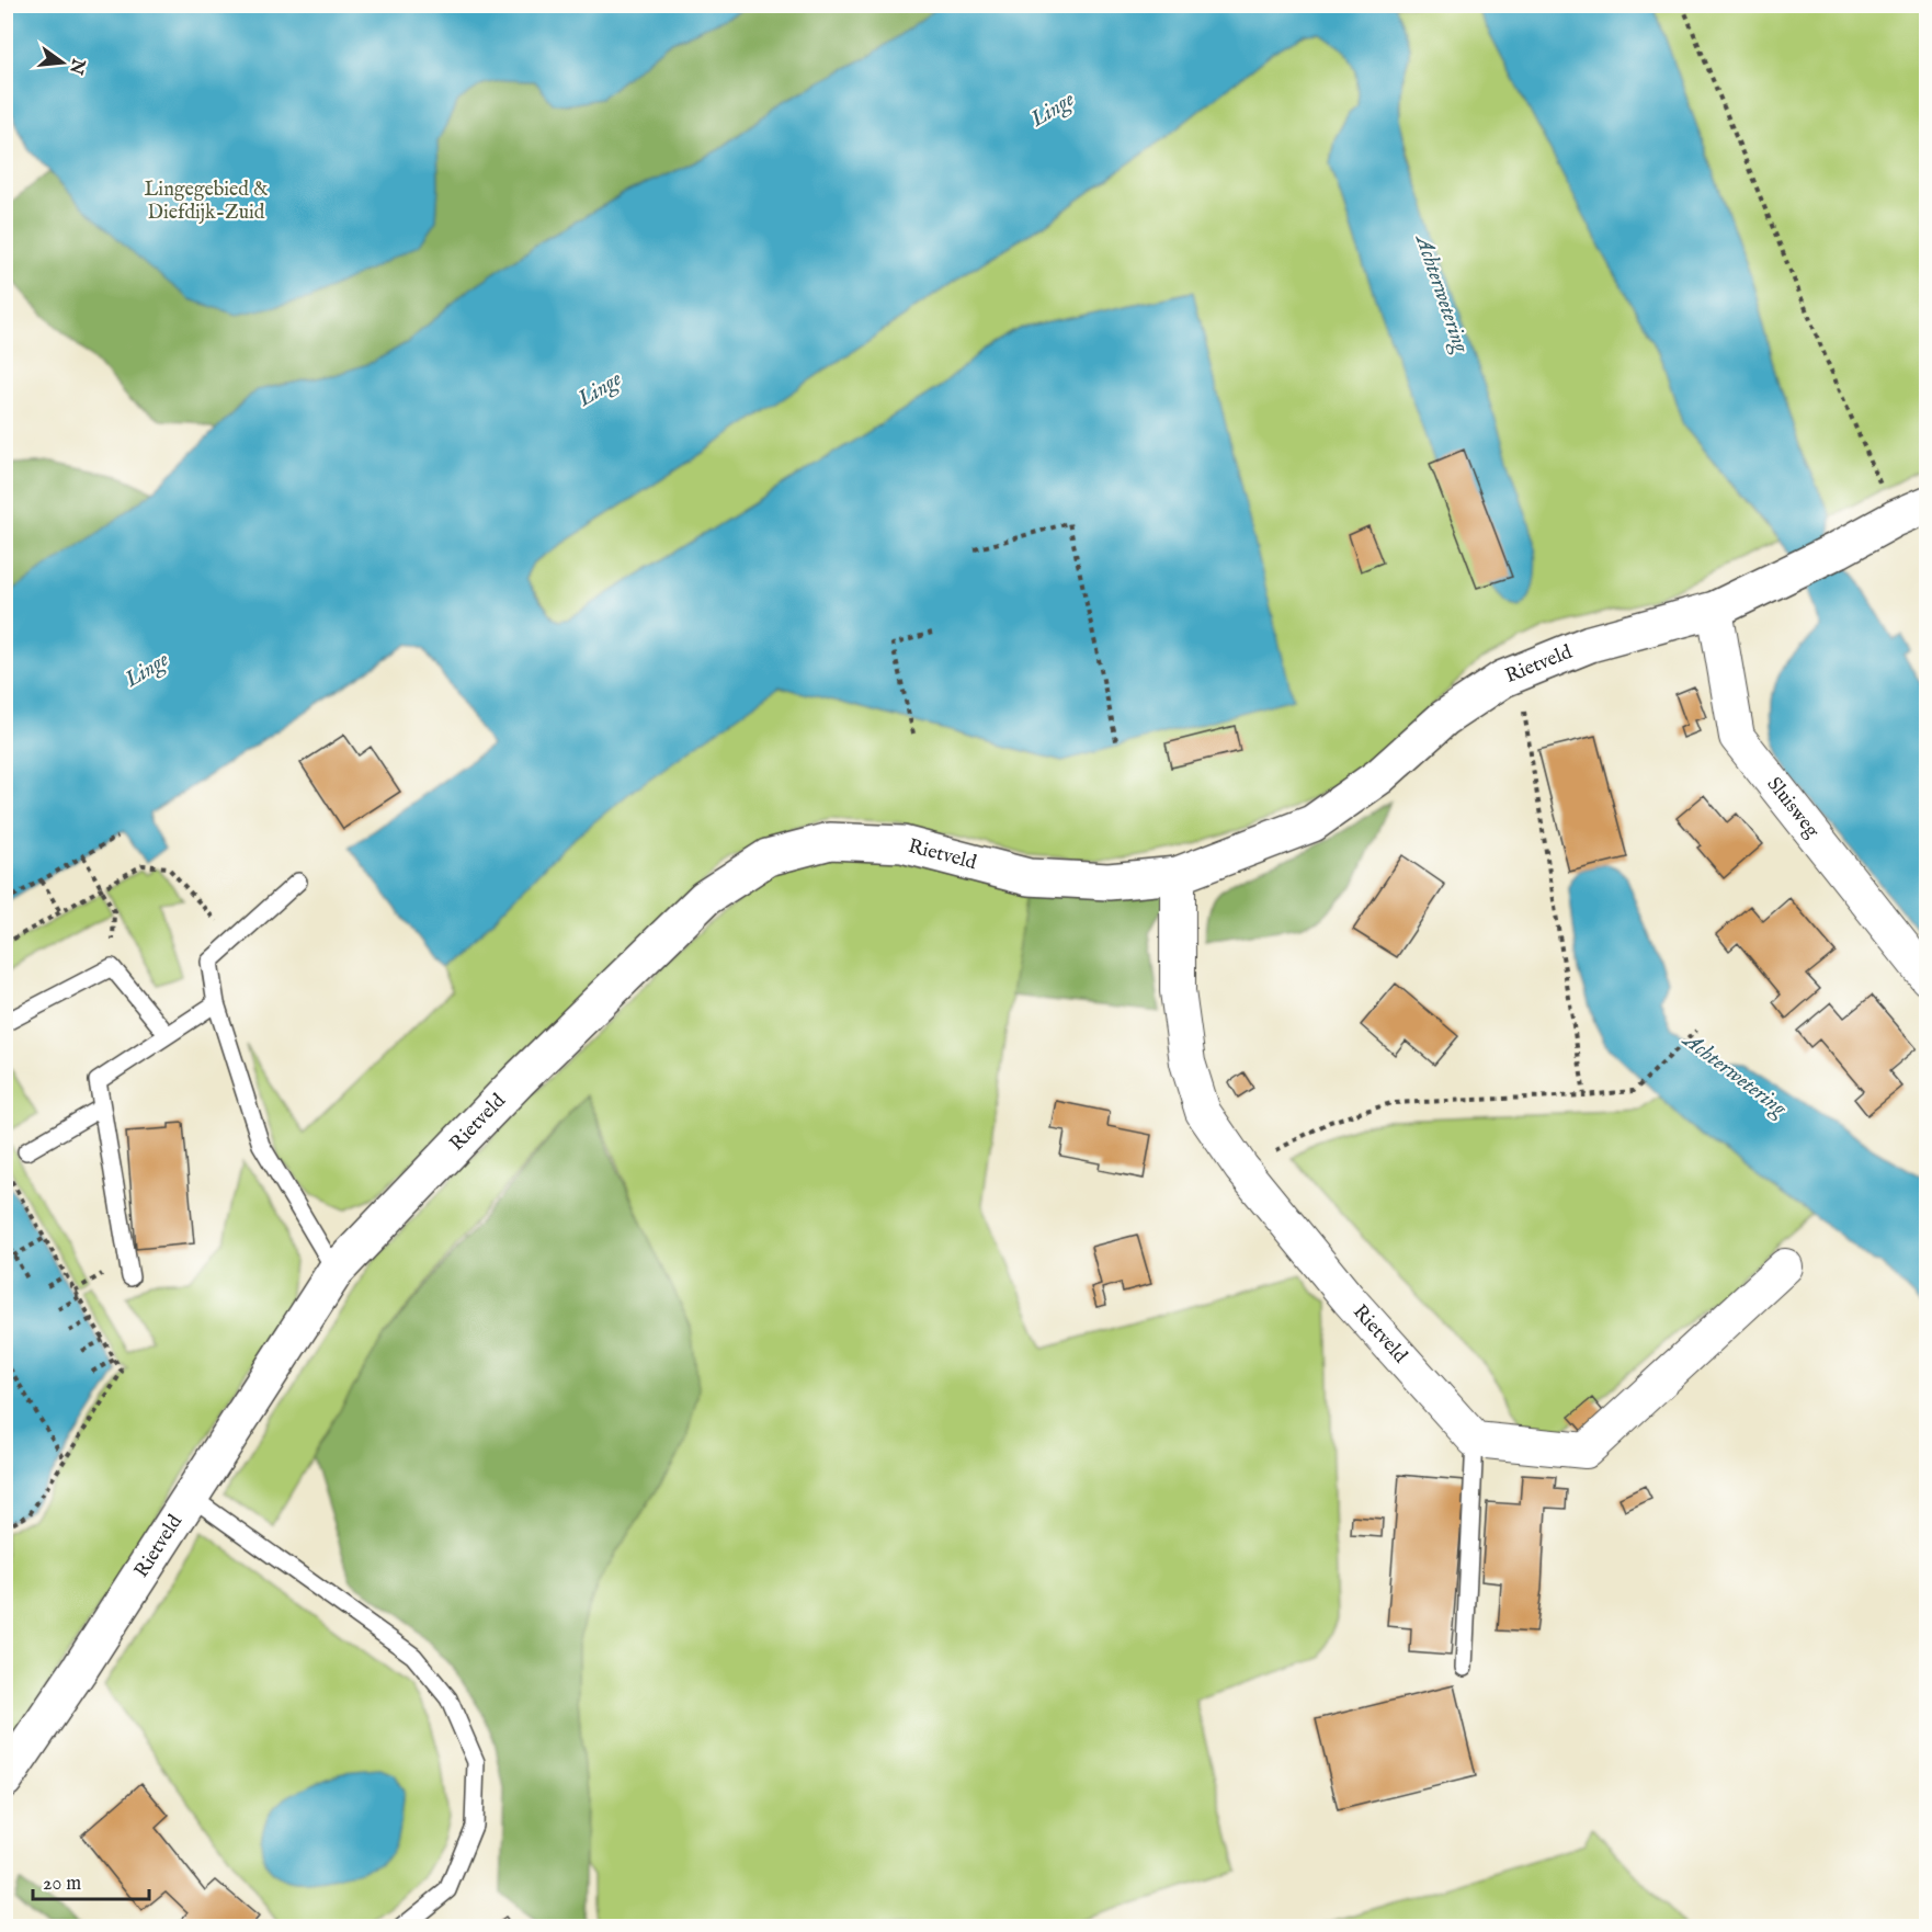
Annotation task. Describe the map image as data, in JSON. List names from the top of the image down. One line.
{"streets":{"street":["Rietveld","Sluisweg"]},"crossings":[["Rietveld","Sluisweg"]],"water":["Linge","Achterwetering"],"parks":["Lingegebied & Diefdijk-Zuid"],"scale_bar":"20 m","north":"right"}
